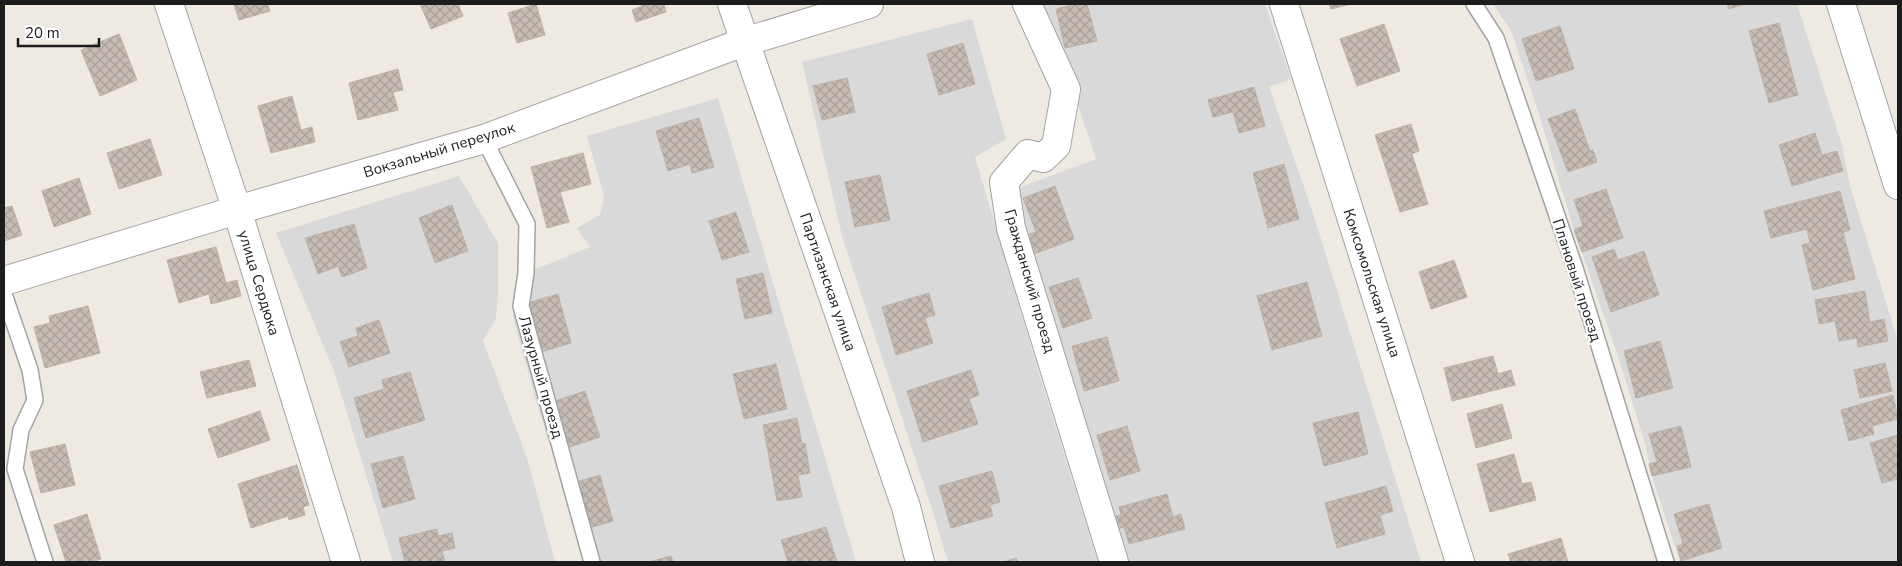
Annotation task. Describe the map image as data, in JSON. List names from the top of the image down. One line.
{"streets":{"street":["Вокзальный переулок","Гражданский проезд","Партизанская улица","улица Сердюка","Комсомольская улица"],"lane":["Плановый проезд","Лазурный проезд"]},"crossings":[["Вокзальный переулок","Партизанская улица"],["Вокзальный переулок","улица Сердюка"],["Вокзальный переулок","Лазурный проезд"]],"scale_bar":"20 m"}
